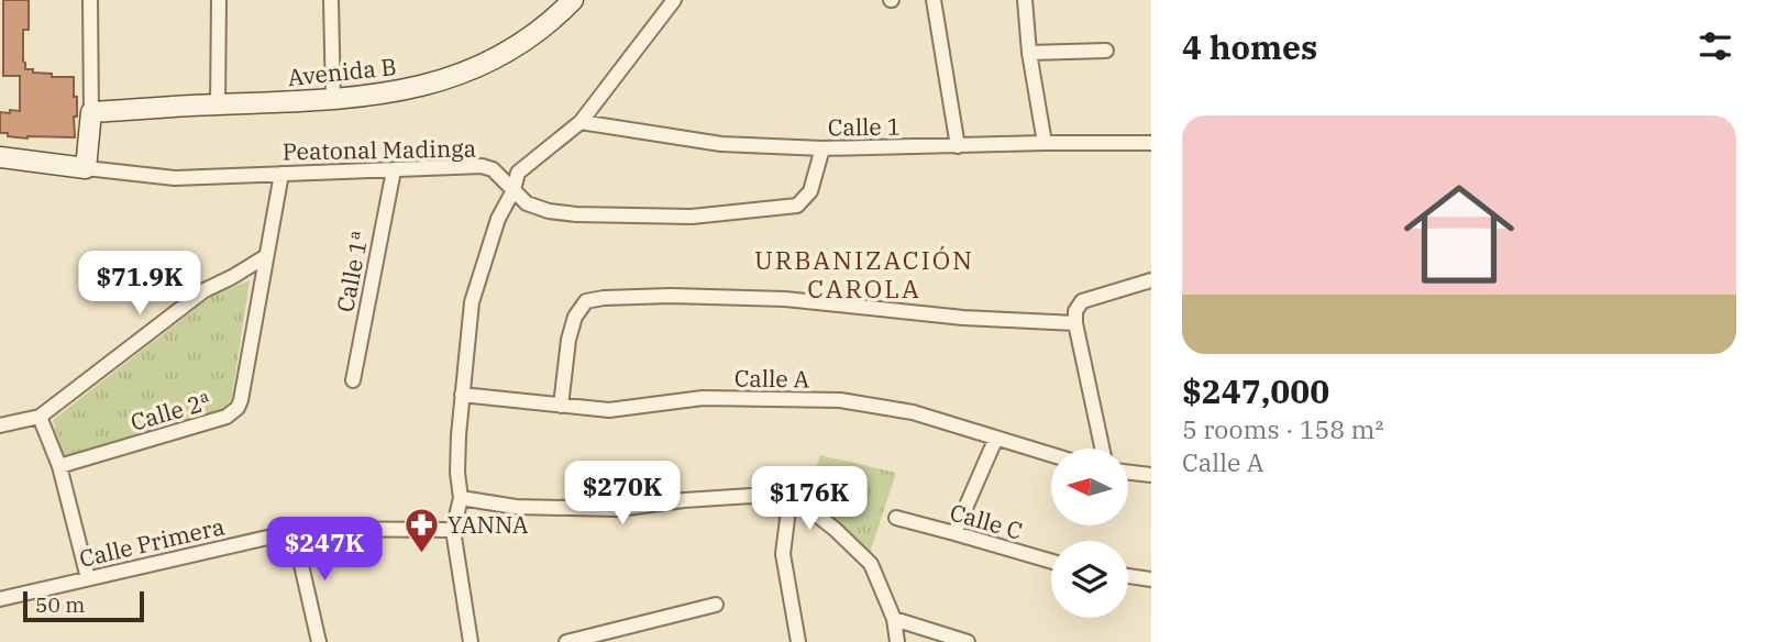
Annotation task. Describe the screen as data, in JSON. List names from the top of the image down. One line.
{"streets":{"main road":["Avenida B"],"street":["Calle 1","Peatonal Madinga","Calle 1ª","Calle A","Calle 2ª","Calle C","Calle Primera"]},"crossings":[["Calle 1","Peatonal Madinga"],["Peatonal Madinga","Calle 1ª"],["Peatonal Madinga","Calle 2ª"]],"districts":["URBANIZACIÓN CAROLA"],"places":{"pharmacy":["YANNA"]},"scale_bar":"50 m","north":"left","page":{"heading":"4 homes","list":[{"name":"$247,000","note":"5 rooms · 158 m² · Calle A"}],"price":["$71.9K","$270K","$176K","$247K"],"scale":"50 m"}}
